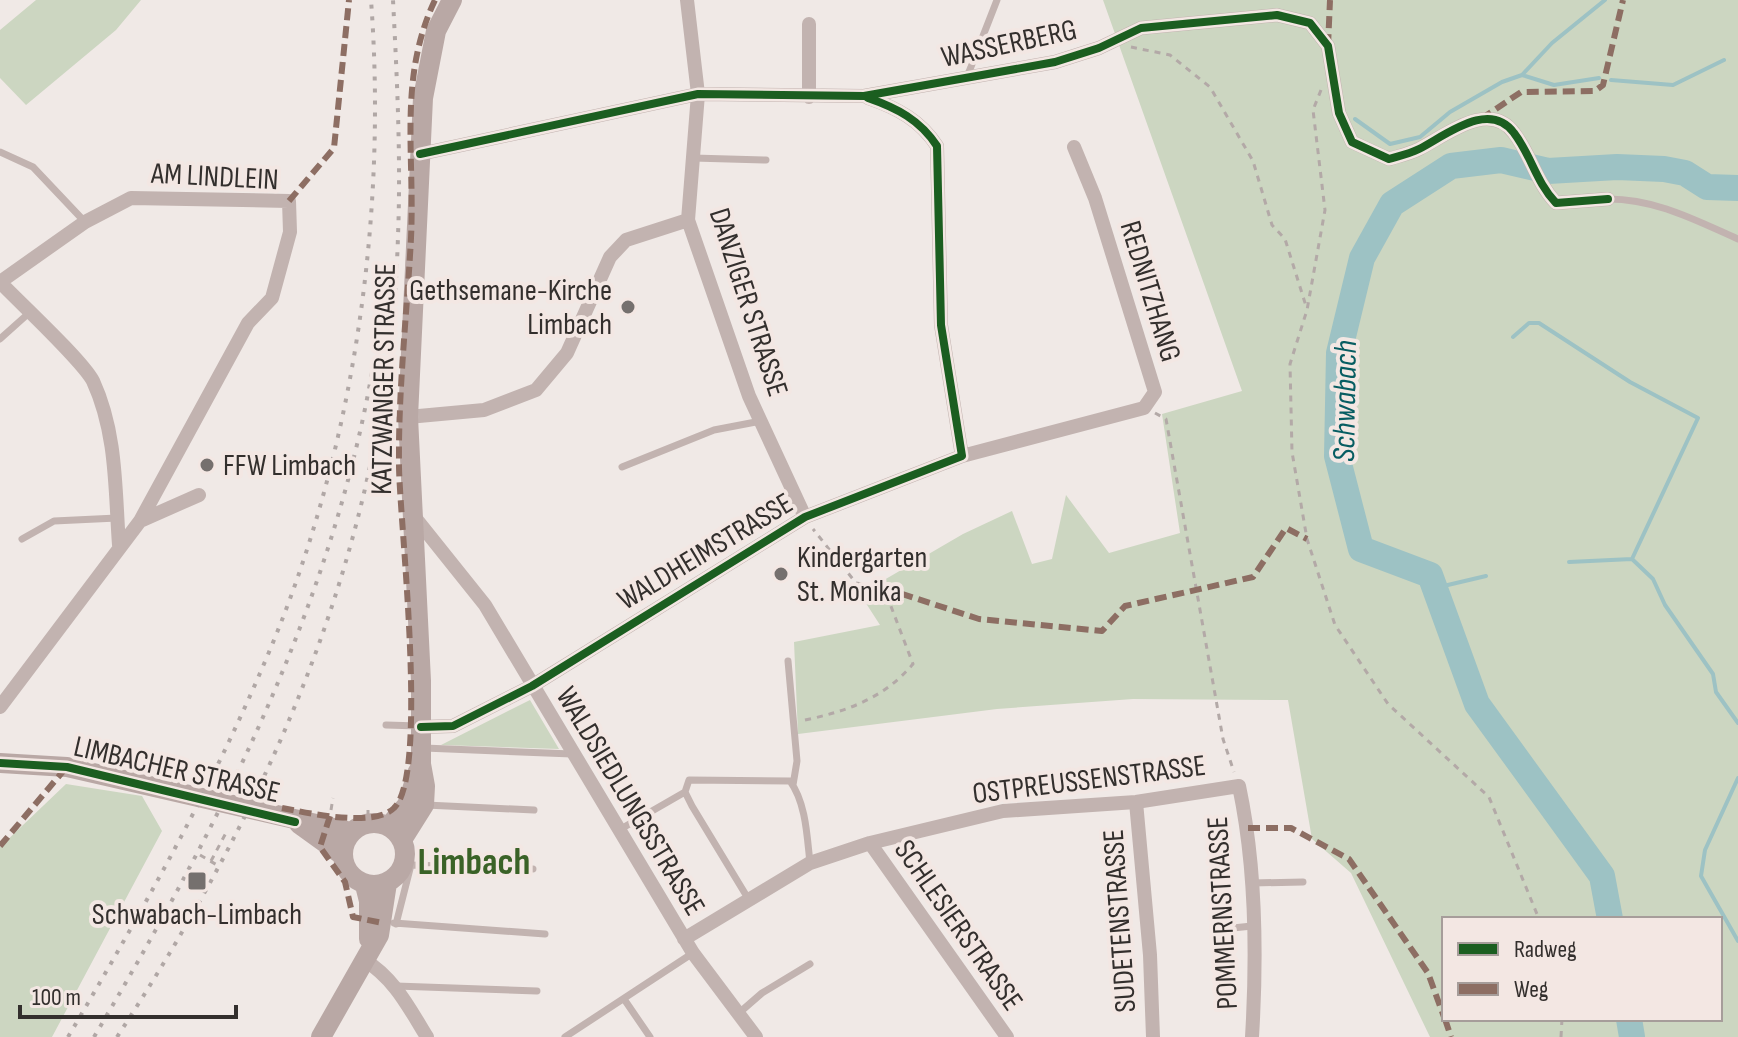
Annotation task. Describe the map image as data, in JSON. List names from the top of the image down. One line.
{"streets":{"main road":["KATZWANGER STRASSE","LIMBACHER STRASSE"],"street":["WASSERBERG","AM LINDLEIN","REDNITZHANG","DANZIGER STRASSE","WALDHEIMSTRASSE","OSTPREUSSENSTRASSE","WALDSIEDLUNGSSTRASSE","POMMERNSTRASSE","SUDETENSTRASSE","SCHLESIERSTRASSE"]},"crossings":[["WASSERBERG","DANZIGER STRASSE"],["WASSERBERG","KATZWANGER STRASSE"],["REDNITZHANG","WALDHEIMSTRASSE"],["DANZIGER STRASSE","WALDHEIMSTRASSE"],["KATZWANGER STRASSE","WALDHEIMSTRASSE"],["KATZWANGER STRASSE","LIMBACHER STRASSE"],["KATZWANGER STRASSE","WALDSIEDLUNGSSTRASSE"],["WALDHEIMSTRASSE","WALDSIEDLUNGSSTRASSE"],["OSTPREUSSENSTRASSE","WALDSIEDLUNGSSTRASSE"],["OSTPREUSSENSTRASSE","POMMERNSTRASSE"],["OSTPREUSSENSTRASSE","SUDETENSTRASSE"],["OSTPREUSSENSTRASSE","SCHLESIERSTRASSE"]],"districts":["Limbach"],"water":["Schwabach"],"places":{"other":["Gethsemane-Kirche Limbach","FFW Limbach","Kindergarten St. Monika"],"transit":["Schwabach-Limbach"]},"legend":["Radweg","Weg"],"scale_bar":"100 m"}
